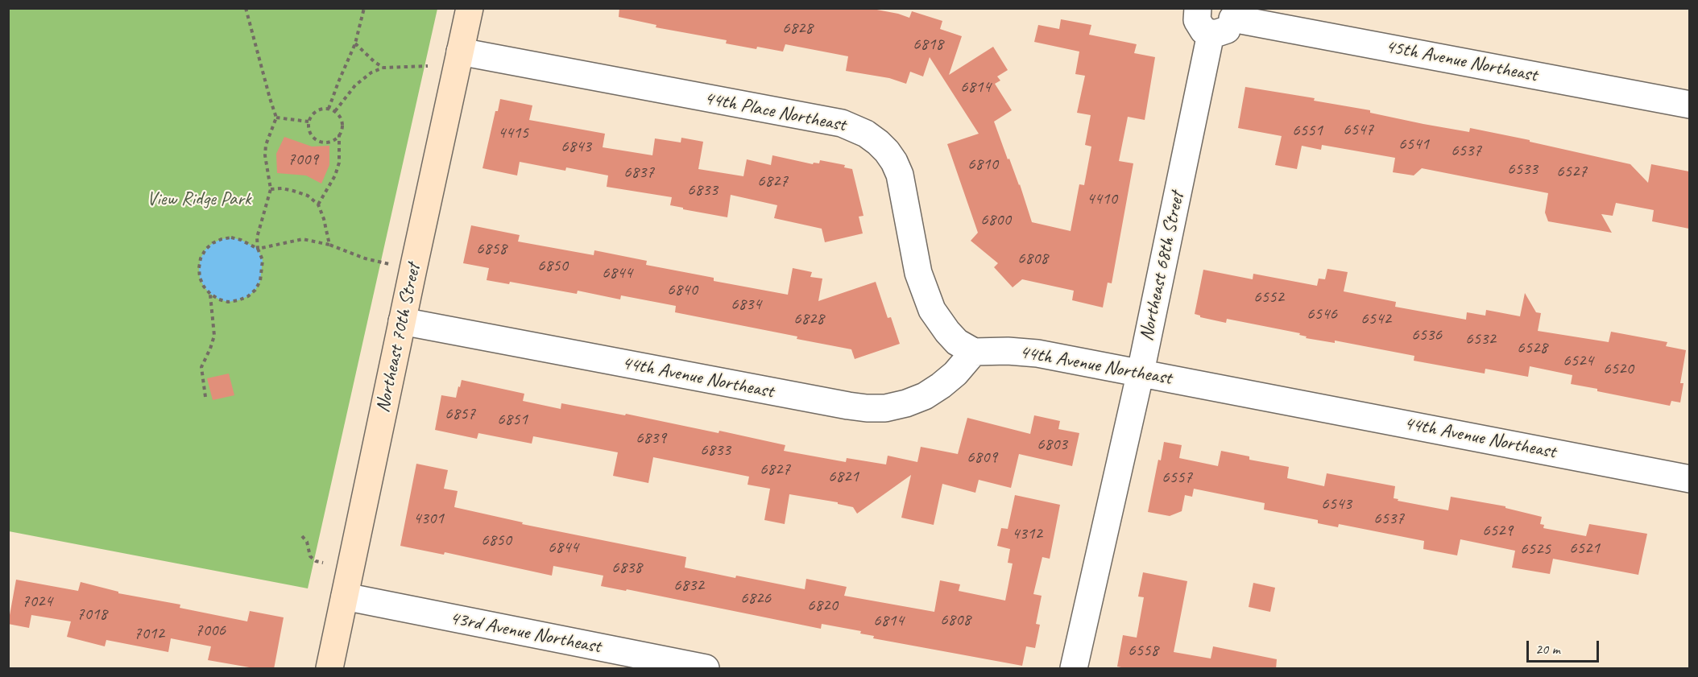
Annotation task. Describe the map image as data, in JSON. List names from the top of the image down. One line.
{"streets":{"street":["45th Avenue Northeast","44th Place Northeast","Northeast 68th Street","Northeast 70th Street","44th Avenue Northeast","43rd Avenue Northeast"]},"crossings":[["44th Place Northeast","Northeast 70th Street"],["44th Place Northeast","44th Avenue Northeast"],["Northeast 68th Street","44th Avenue Northeast"],["Northeast 70th Street","44th Avenue Northeast"],["Northeast 70th Street","43rd Avenue Northeast"]],"parks":["View Ridge Park"],"house_numbers":["6828","6818","6814","6547","6551","4415","6541","6843","6537","7009","6810","6533","6527","6837","6827","6833","4410","6800","6858","6808","6850","6844","6840","6552","6834","6546","6828","6542","6536","6532","6528","6524","6520","6857","6851","6839","6803","6833","6809","6827","6821","6557","6543","4301","6537","6529","4312","6850","6844","6521","6525","6838","6832","6826","7024","6820","7018","6808","6814","7006","7012","6558"],"scale_bar":"20 m"}
